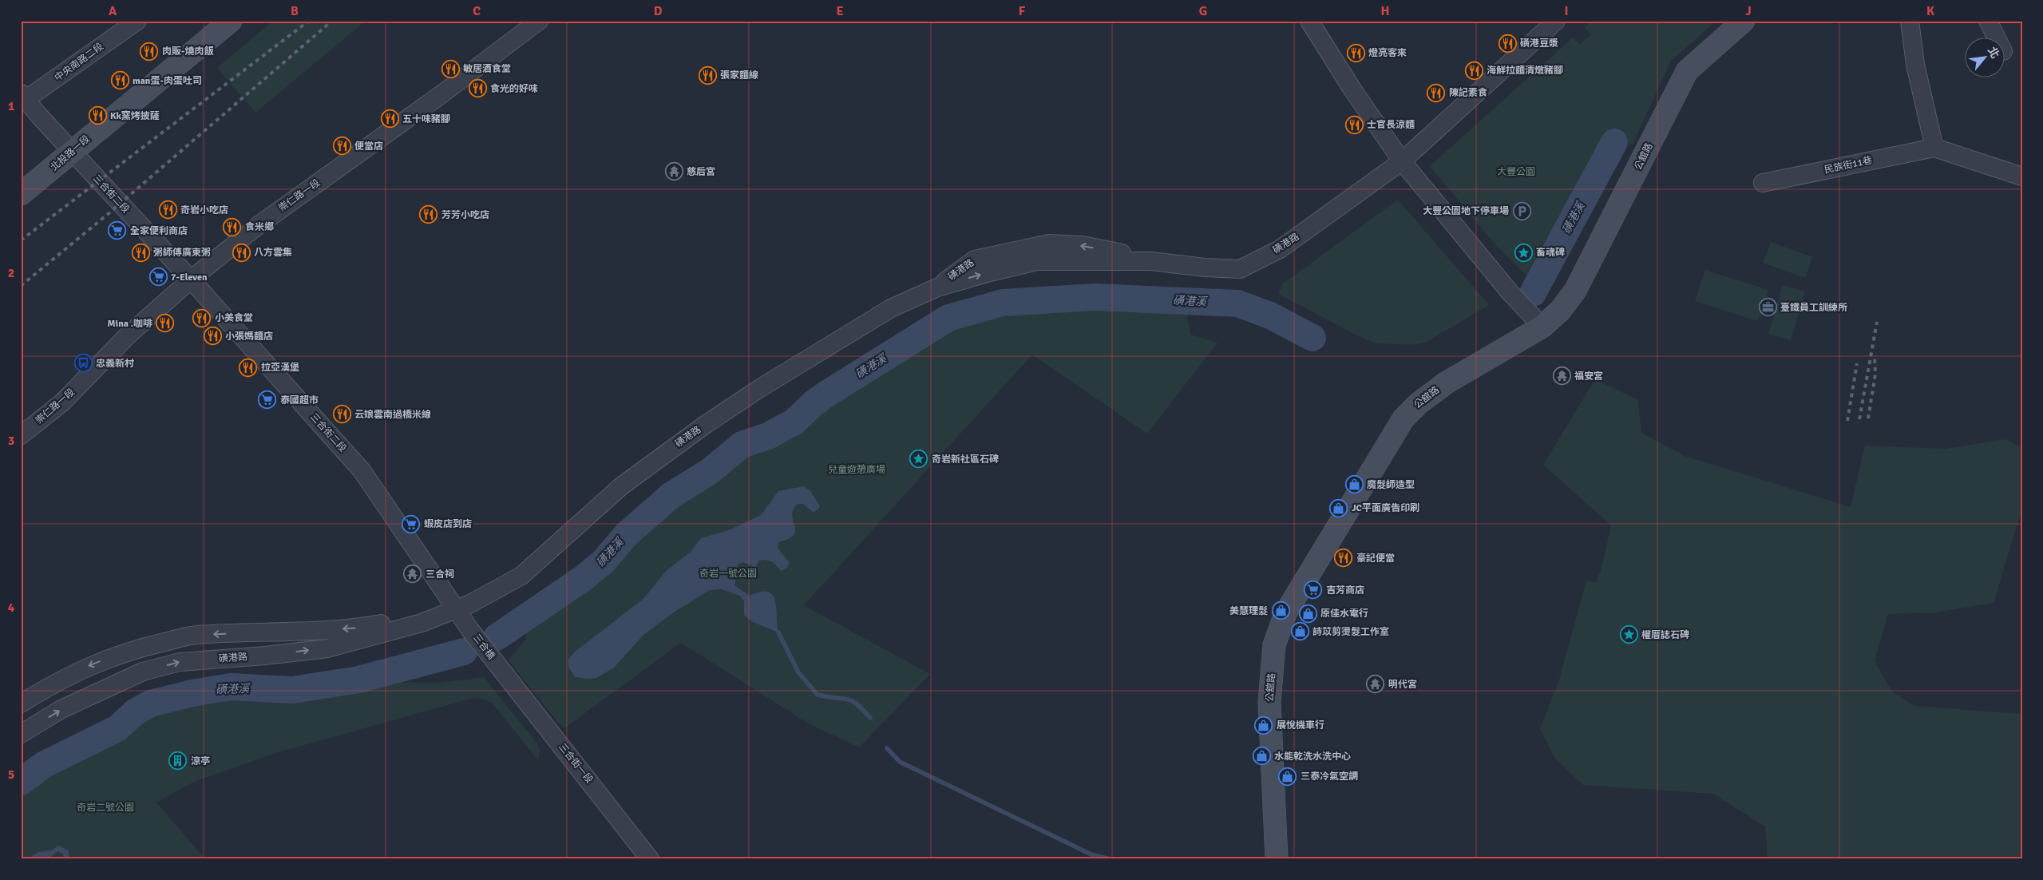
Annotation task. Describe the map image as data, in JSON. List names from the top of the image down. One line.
{"streets":{"street":["中央南路二段","北投路一段","公舘路","民族街11巷","三合街二段","崇仁路一段","磺港路","三合橋","三合街一段"]},"crossings":[["中央南路二段","三合街二段"],["北投路一段","三合街二段"],["三合街二段","崇仁路一段"],["三合街二段","磺港路"],["三合街二段","三合橋"],["三合橋","三合街一段"]],"water":["磺港溪"],"parks":["大豐公園","兒童遊憩廣場","奇岩一號公園","奇岩二號公園"],"places":{"restaurant":["磺港豆漿","肉販-燒肉飯","燈亮客來","敏居酒食堂","海鮮拉麵清燉豬腳","張家麵線","man蛋-肉蛋吐司","食光的好味","陳記素食","Kk窯烤披薩","五十味豬腳","士官長涼麵","便當店","奇岩小吃店","芳芳小吃店","食米鄉","粥師傅廣東粥","八方雲集","小美食堂","Mina .咖啡","小張媽麵店","拉亞漢堡","云娘雲南過橋米線","豪記便當"],"temple":["慈后宮","福安宮","三合祠","明代宮"],"parking":["大豐公園地下停車場"],"supermarket":["全家便利商店","7-Eleven","泰國超市","蝦皮店到店","吉芳商店"],"place":["畜魂碑","奇岩新社區石碑","權厝誌石碑"],"office":["臺鐵員工訓練所"],"bus stop":["忠義新村"],"shop":["魔髮師造型","JC平面廣告印刷","美慧理髮","原佳水電行","詩苡剪燙髮工作室","展悅機車行","水能乾洗水洗中心","三泰冷氣空調"],"building":["涼亭"]},"north":"top right","grid":{"columns":["A","B","C","D","E","F","G","H","I","J","K"],"rows":["1","2","3","4","5"]}}
